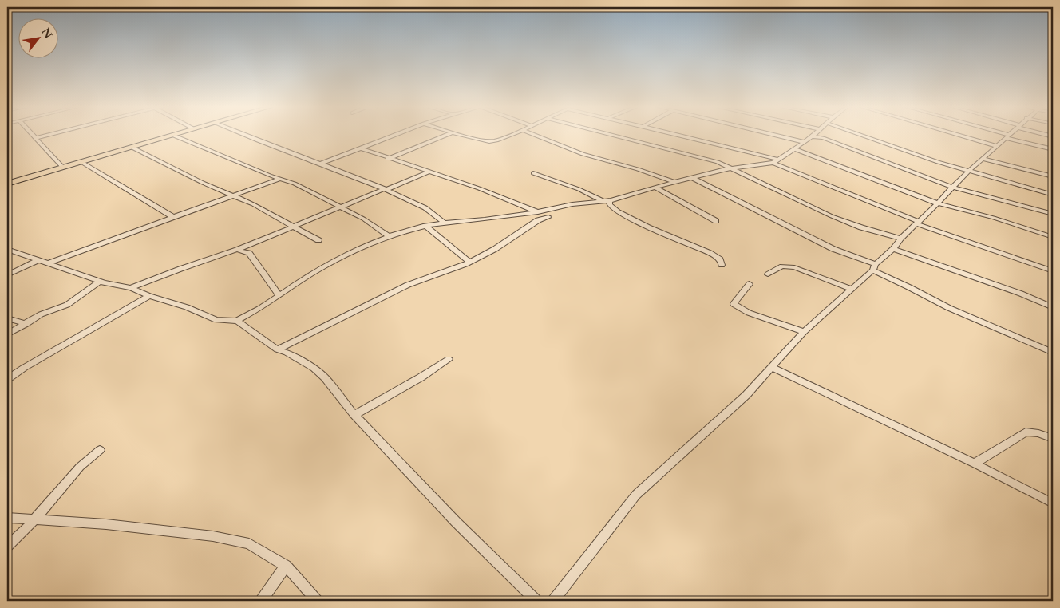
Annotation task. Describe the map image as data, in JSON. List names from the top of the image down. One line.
{"north":"top right"}
